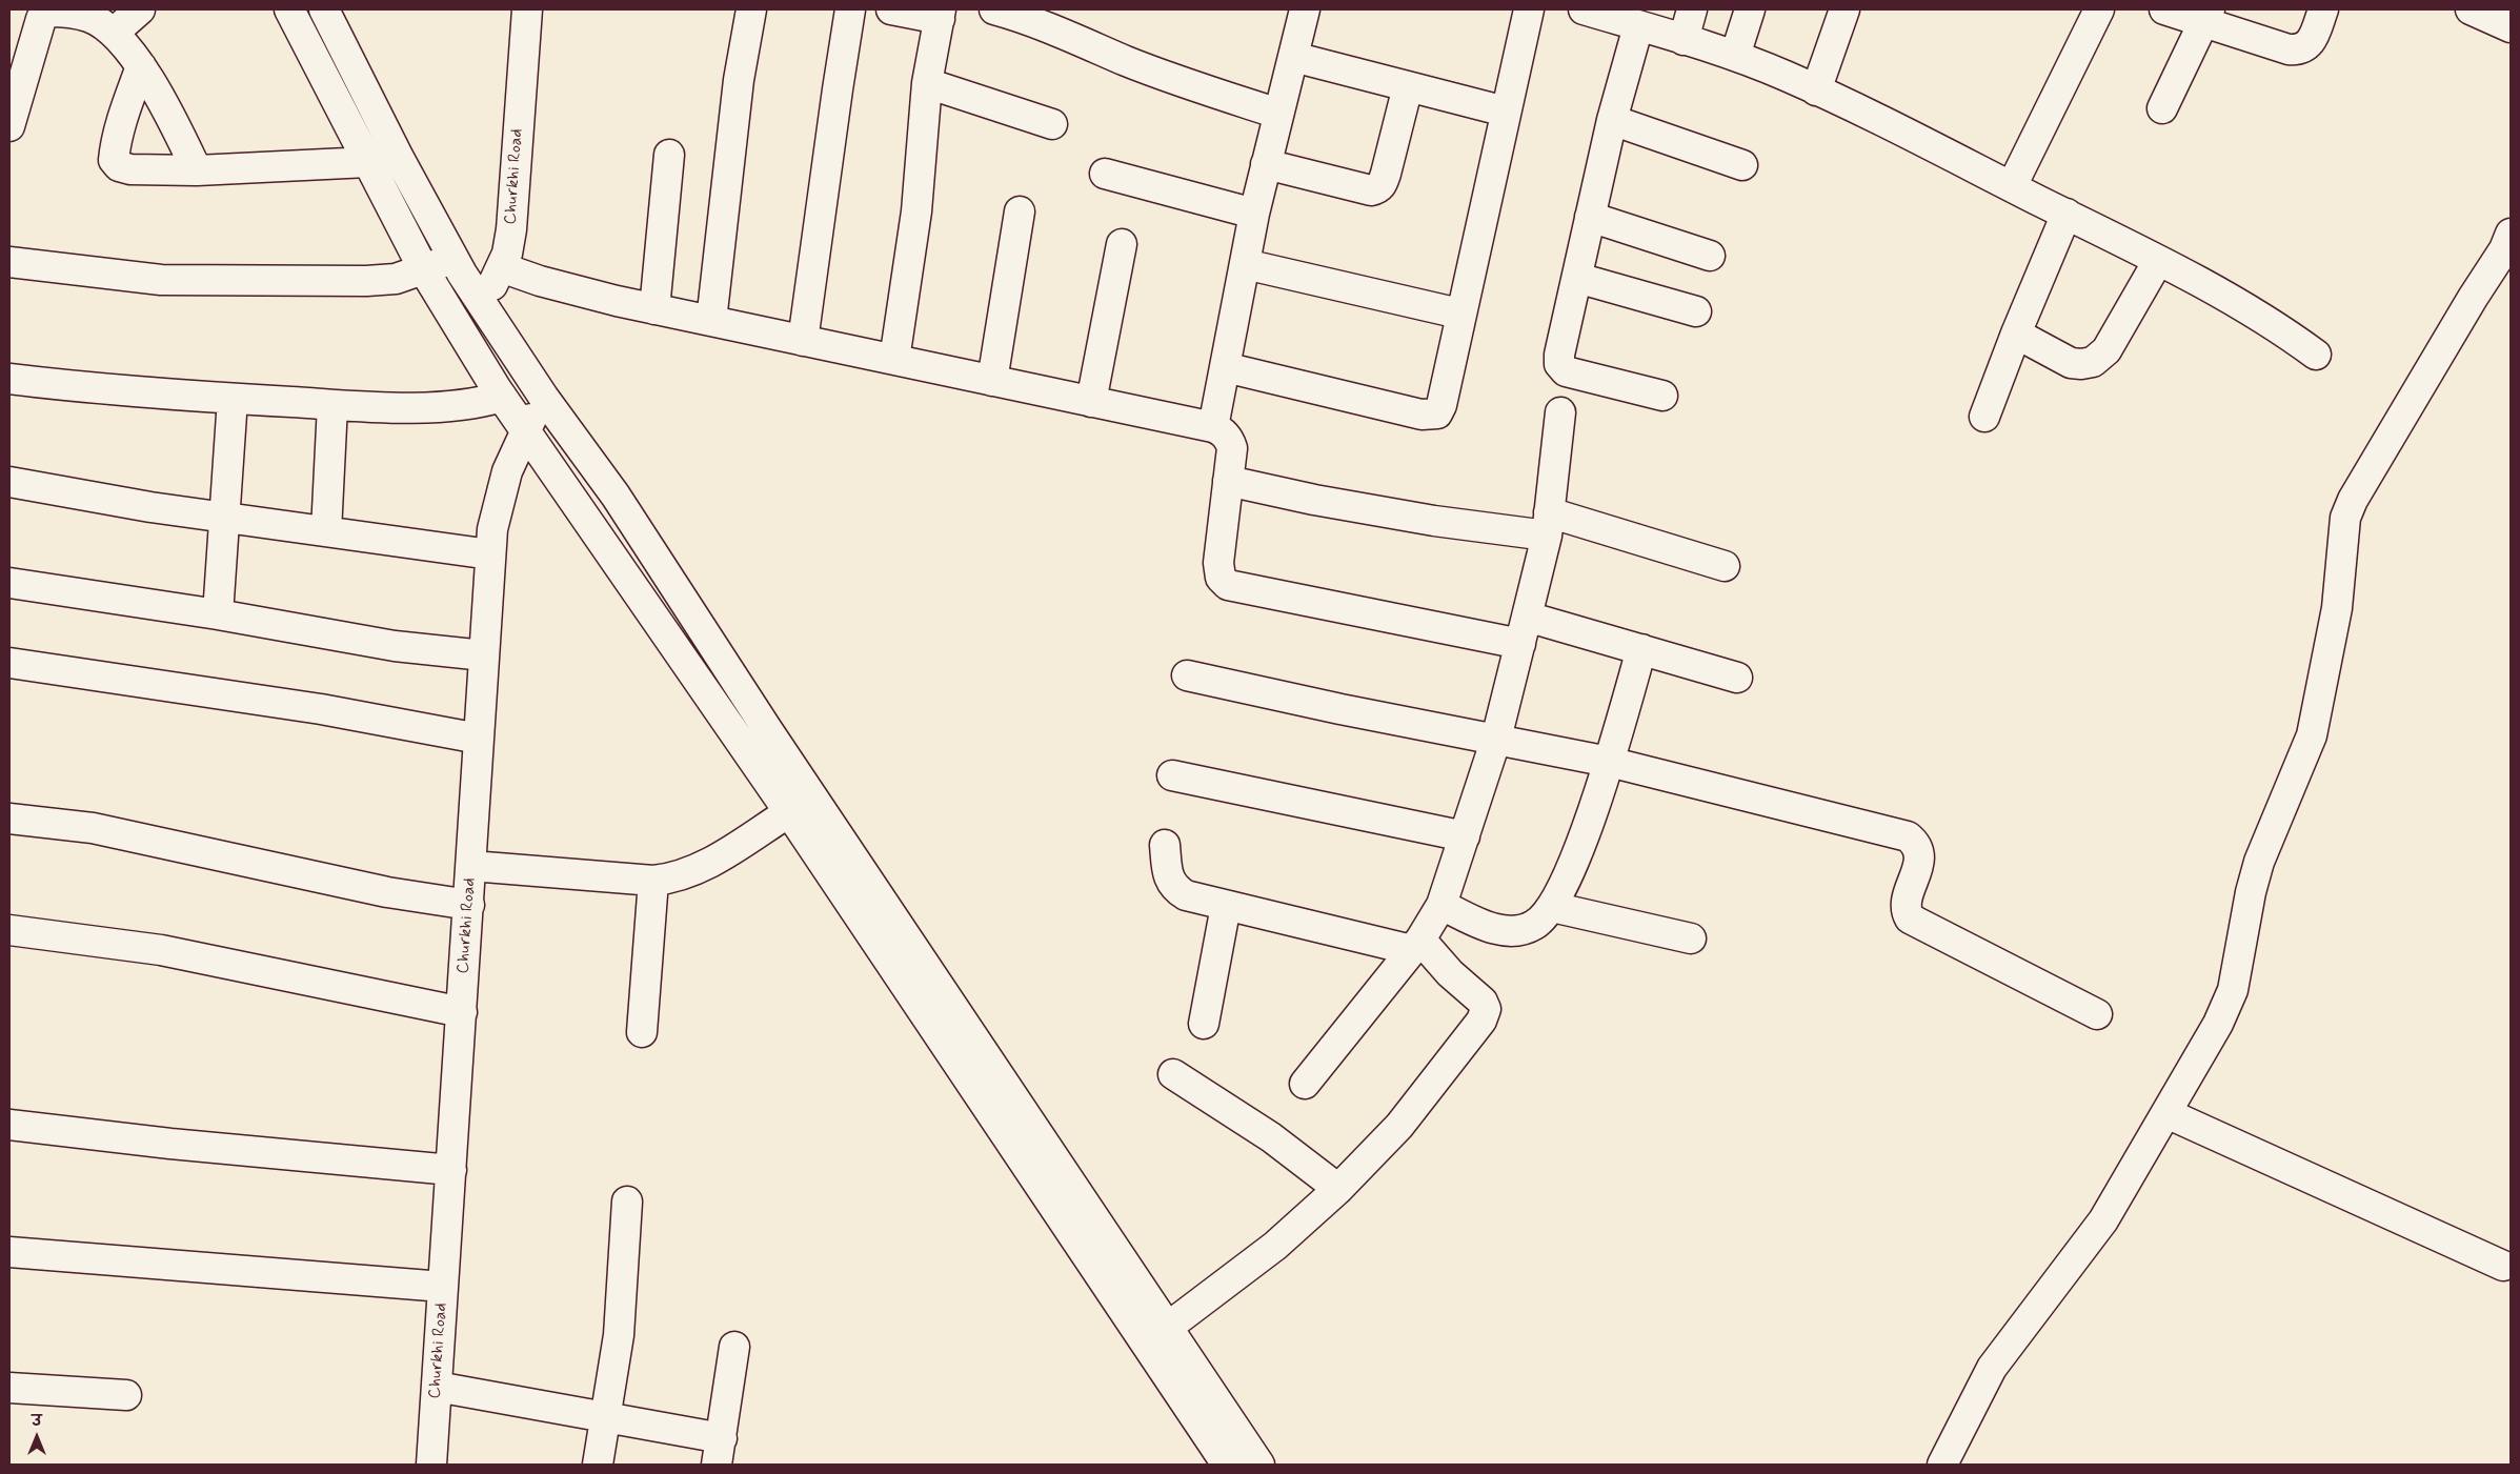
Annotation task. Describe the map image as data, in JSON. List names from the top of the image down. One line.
{"streets":{"street":["Churkhi Road"]},"north":"top"}
